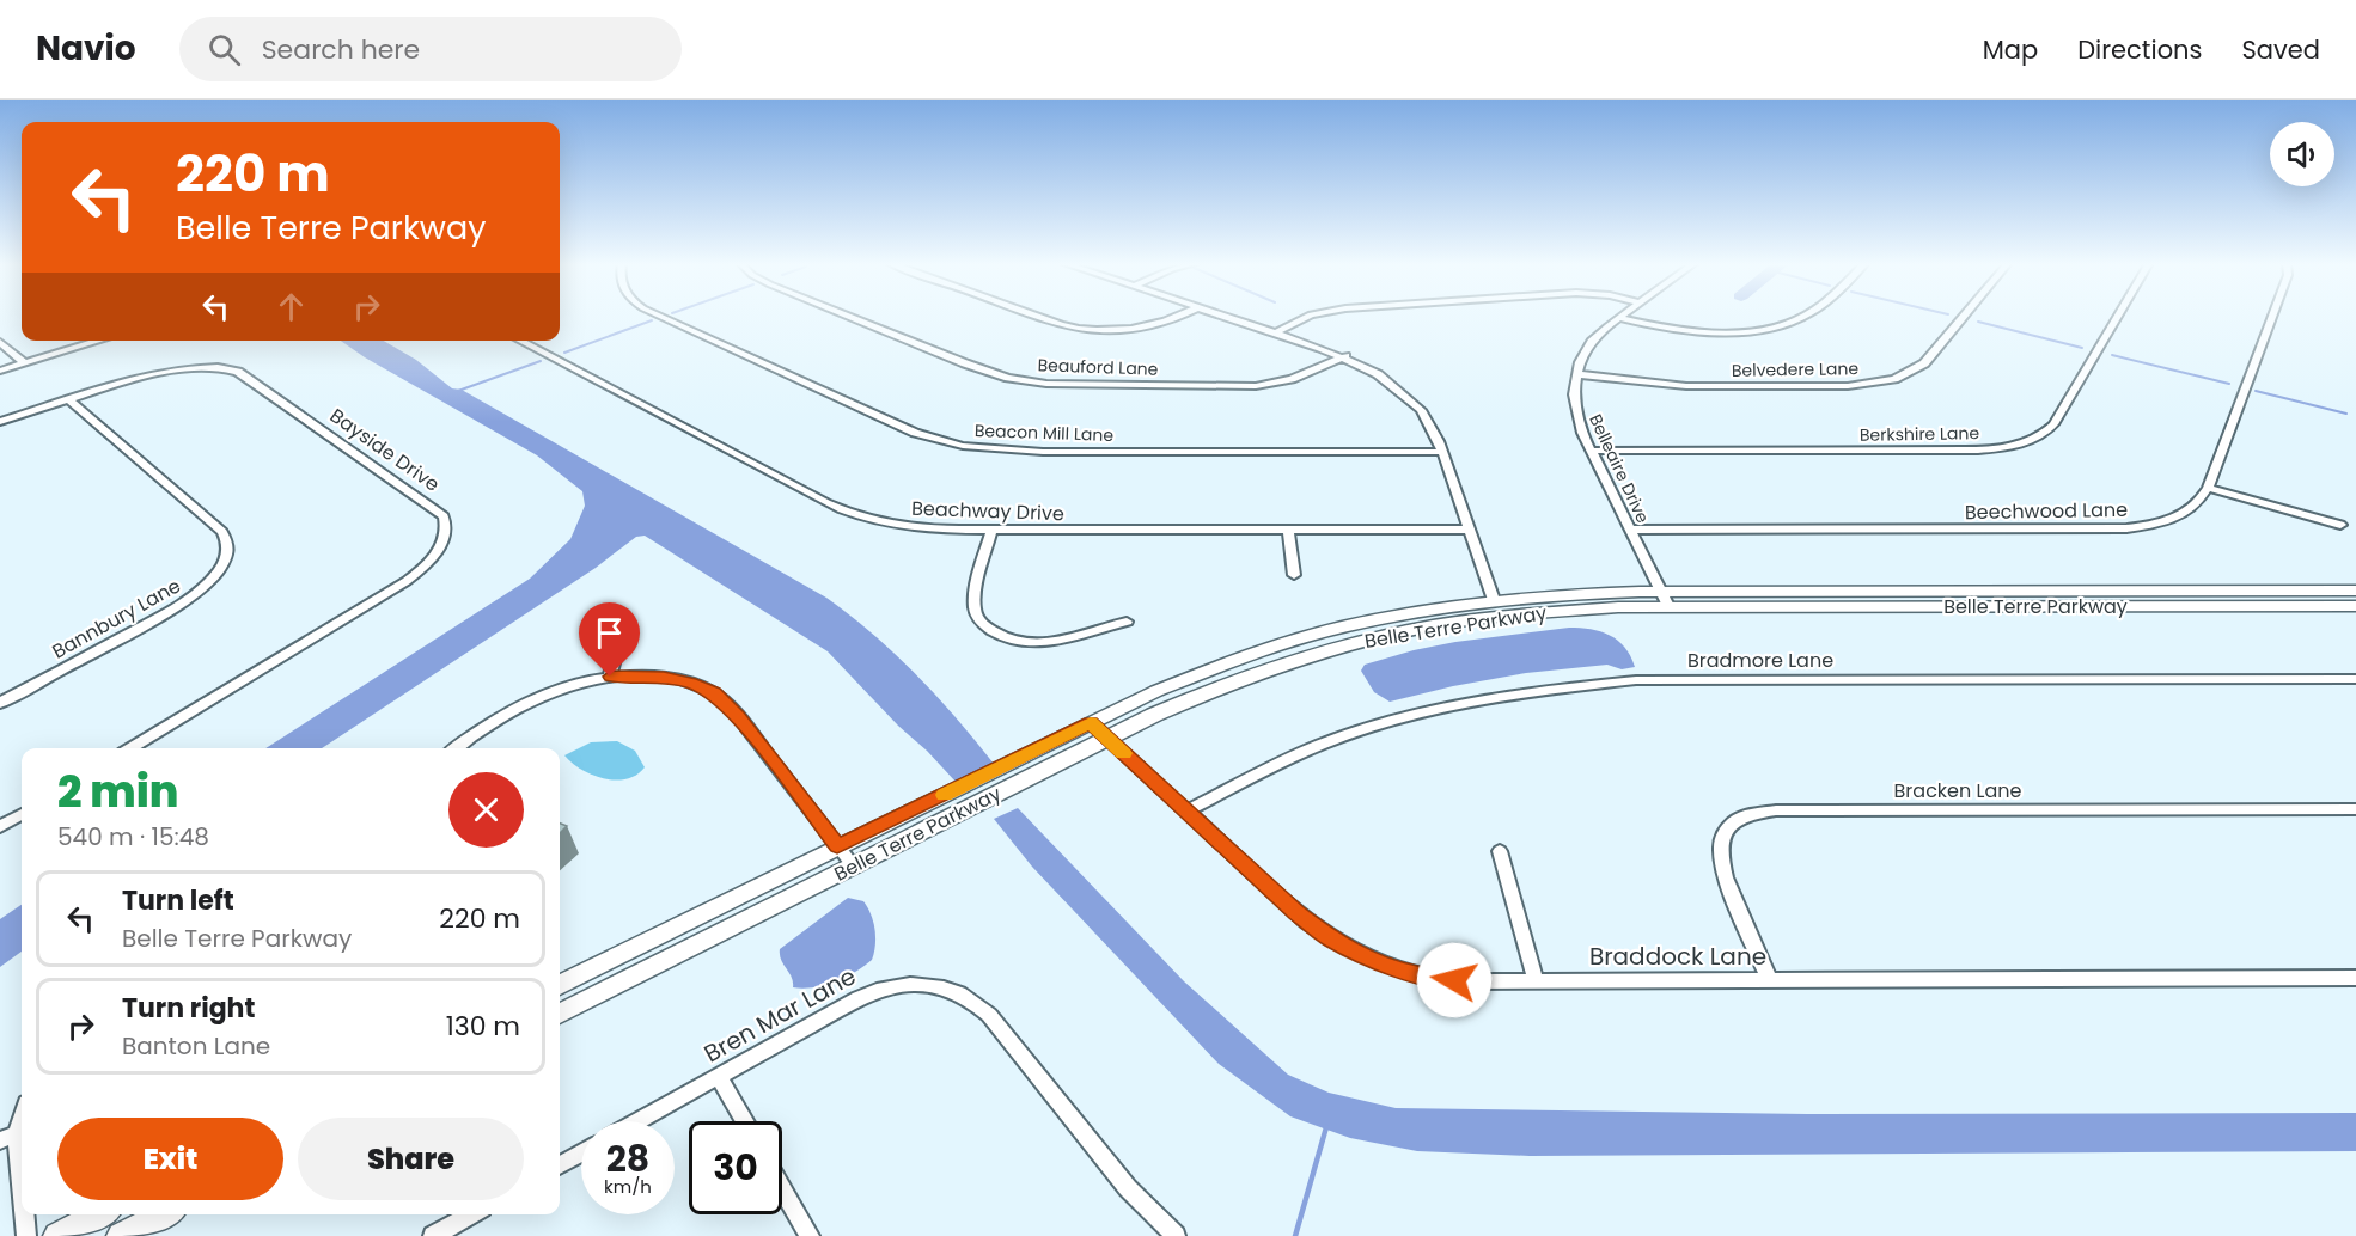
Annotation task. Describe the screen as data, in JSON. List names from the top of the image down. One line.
{"streets":{"main road":["Belle Terre Parkway"],"street":["Beauford Lane","Belvedere Lane","Beacon Mill Lane","Berkshire Lane","Bayside Drive","Belleaire Drive","Beachway Drive","Beechwood Lane","Bannbury Lane","Bradmore Lane","Bracken Lane","Braddock Lane","Bren Mar Lane"]},"crossings":[["Belvedere Lane","Belleaire Drive"],["Berkshire Lane","Belleaire Drive"],["Bayside Drive","Bannbury Lane"],["Belleaire Drive","Beechwood Lane"],["Belleaire Drive","Belle Terre Parkway"],["Belle Terre Parkway","Braddock Lane"],["Bradmore Lane","Braddock Lane"],["Bracken Lane","Braddock Lane"]],"page":{"header":"Navio","search":"Search here","nav":["Map","Directions","Saved"],"turn":["220 m","Belle Terre Parkway"],"heading":["2 min","540 m · 15:48"],"list":[{"name":"Turn left","note":"Belle Terre Parkway","value":"220 m"},{"name":"Turn right","note":"Banton Lane","value":"130 m"}],"buttons":["Exit","Share"],"speed":"28 km/h","limit":"30"}}
